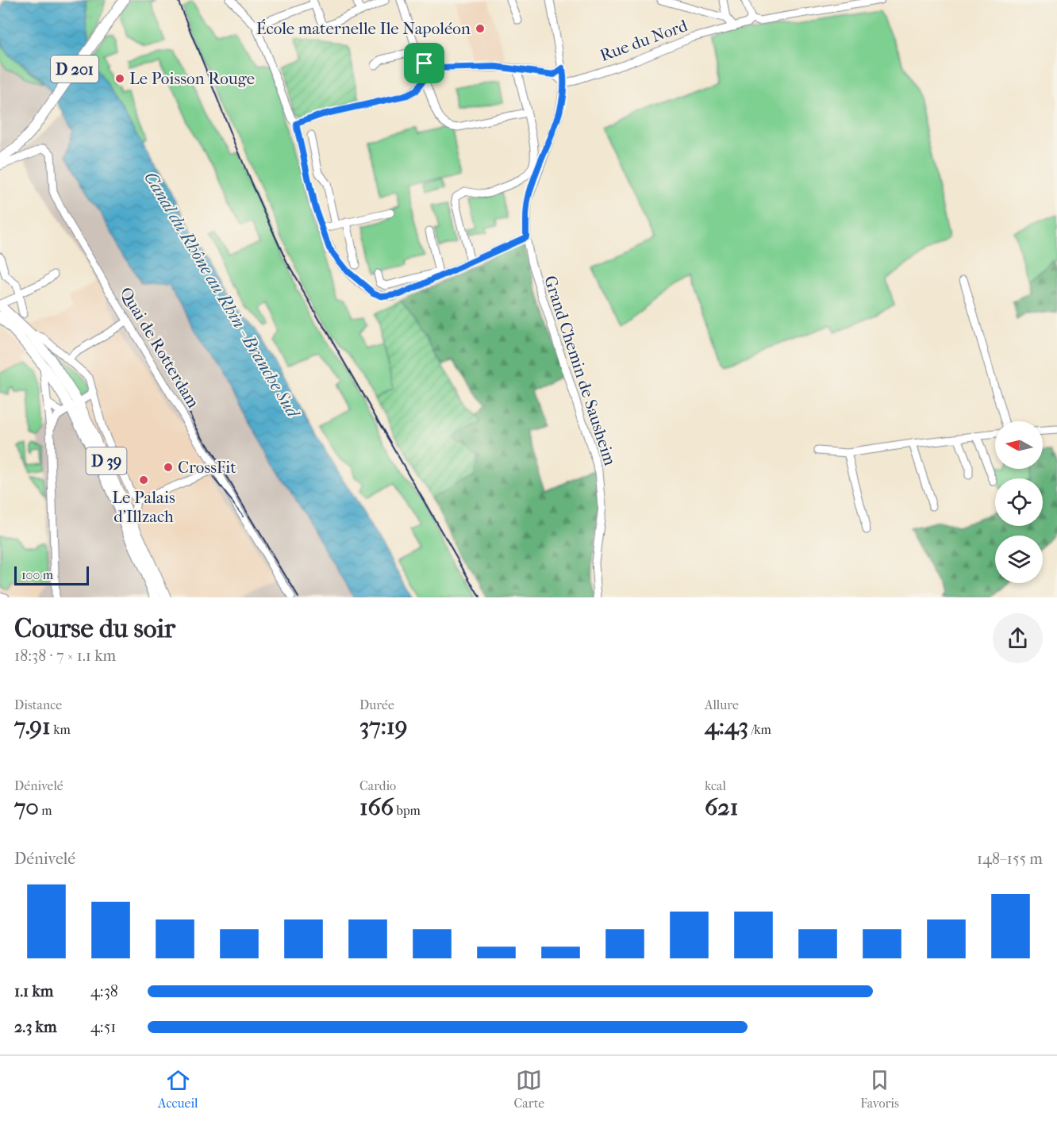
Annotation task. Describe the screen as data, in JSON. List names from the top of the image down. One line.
{"streets":{"main road":["D 201","D 39"],"street":["Rue du Nord","Quai de Rotterdam","Grand Chemin de Sausheim"]},"crossings":[["Rue du Nord","Grand Chemin de Sausheim"]],"water":["Canal du Rhône au Rhin - Branche Sud"],"places":["École maternelle Ile Napoléon","Le Poisson Rouge","CrossFit","Le Palais d'Illzach"],"scale_bar":"100 m","north":"left","page":{"scale":"100 m","heading":["Course du soir","18:38 · 7 × 1.1 km"],"stats":[["Distance","7.91 km"],["Durée","37:19"],["Allure","4:43 /km"],["Dénivelé","70 m"],["Cardio","166 bpm"],["kcal","621"]],"chart":["Dénivelé","148–155 m"],"list":[{"name":"1.1 km","note":"4:38"},{"name":"2.3 km","note":"4:51"}],"tabs":["Accueil","Carte","Favoris"]}}
